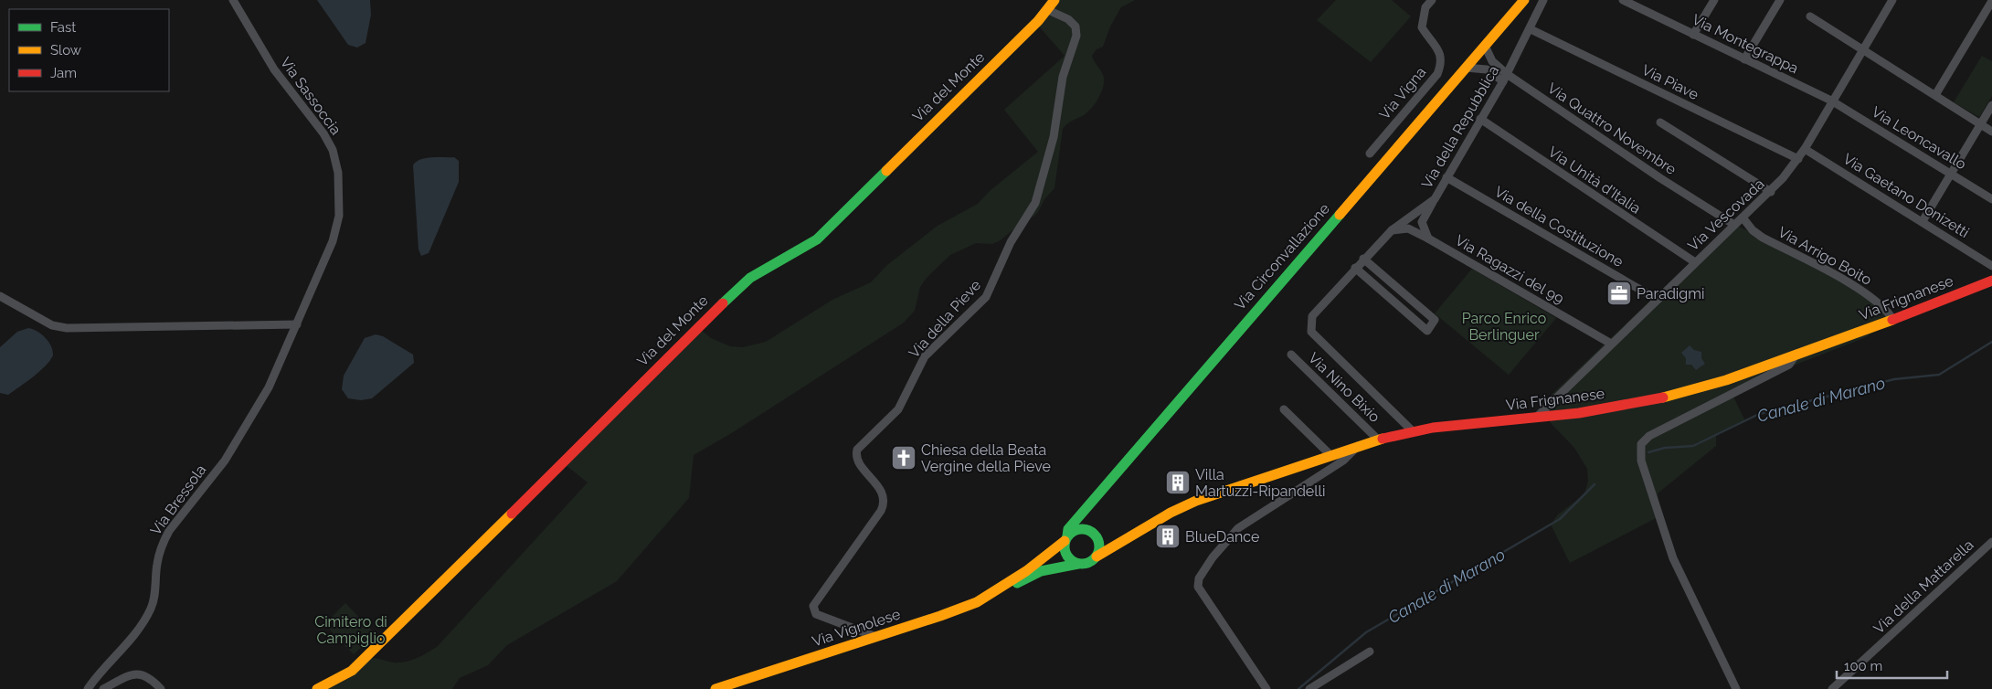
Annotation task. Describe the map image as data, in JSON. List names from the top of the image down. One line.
{"streets":{"main road":["Via del Monte","Via Circonvallazione","Via Frignanese","Via Vignolese"],"street":["Via Montegrappa","Via Piave","Via Vigna","Via Sassoccia","Via della Repubblica","Via Quattro Novembre","Via Leoncavallo","Via Unità d'Italia","Via Gaetano Donizetti","Via Vescovada","Via della Costituzione","Via Arrigo Boito","Via Ragazzi del 99","Via della Pieve","Via Nino Bixio","Via Bressola","Via della Mattarella"]},"crossings":[["Via Montegrappa","Via Leoncavallo"],["Via Montegrappa","Via Vescovada"],["Via Piave","Via della Repubblica"],["Via Piave","Via Vescovada"],["Via del Monte","Via della Pieve"],["Via Sassoccia","Via Bressola"],["Via della Repubblica","Via Quattro Novembre"],["Via della Repubblica","Via Unità d'Italia"],["Via della Repubblica","Via della Costituzione"],["Via della Repubblica","Via Ragazzi del 99"],["Via della Repubblica","Via Frignanese"],["Via Quattro Novembre","Via Vescovada"],["Via Quattro Novembre","Via Circonvallazione"],["Via Leoncavallo","Via Vescovada"],["Via Unità d'Italia","Via Vescovada"],["Via Gaetano Donizetti","Via Vescovada"],["Via Vescovada","Via della Costituzione"],["Via Vescovada","Via Arrigo Boito"],["Via Vescovada","Via Ragazzi del 99"],["Via Vescovada","Via Frignanese"],["Via Arrigo Boito","Via Frignanese"],["Via Circonvallazione","Via Frignanese"],["Via Circonvallazione","Via Vignolese"],["Via Frignanese","Via Nino Bixio"],["Via della Pieve","Via Vignolese"]],"water":["Canale di Marano"],"parks":["Parco Enrico Berlinguer","Cimitero di Campiglio"],"places":{"office":["Paradigmi"],"church":["Chiesa della Beata Vergine della Pieve"],"building":["Villa Martuzzi-Ripandelli","BlueDance"]},"legend":["Fast","Slow","Jam"],"scale_bar":"100 m"}
